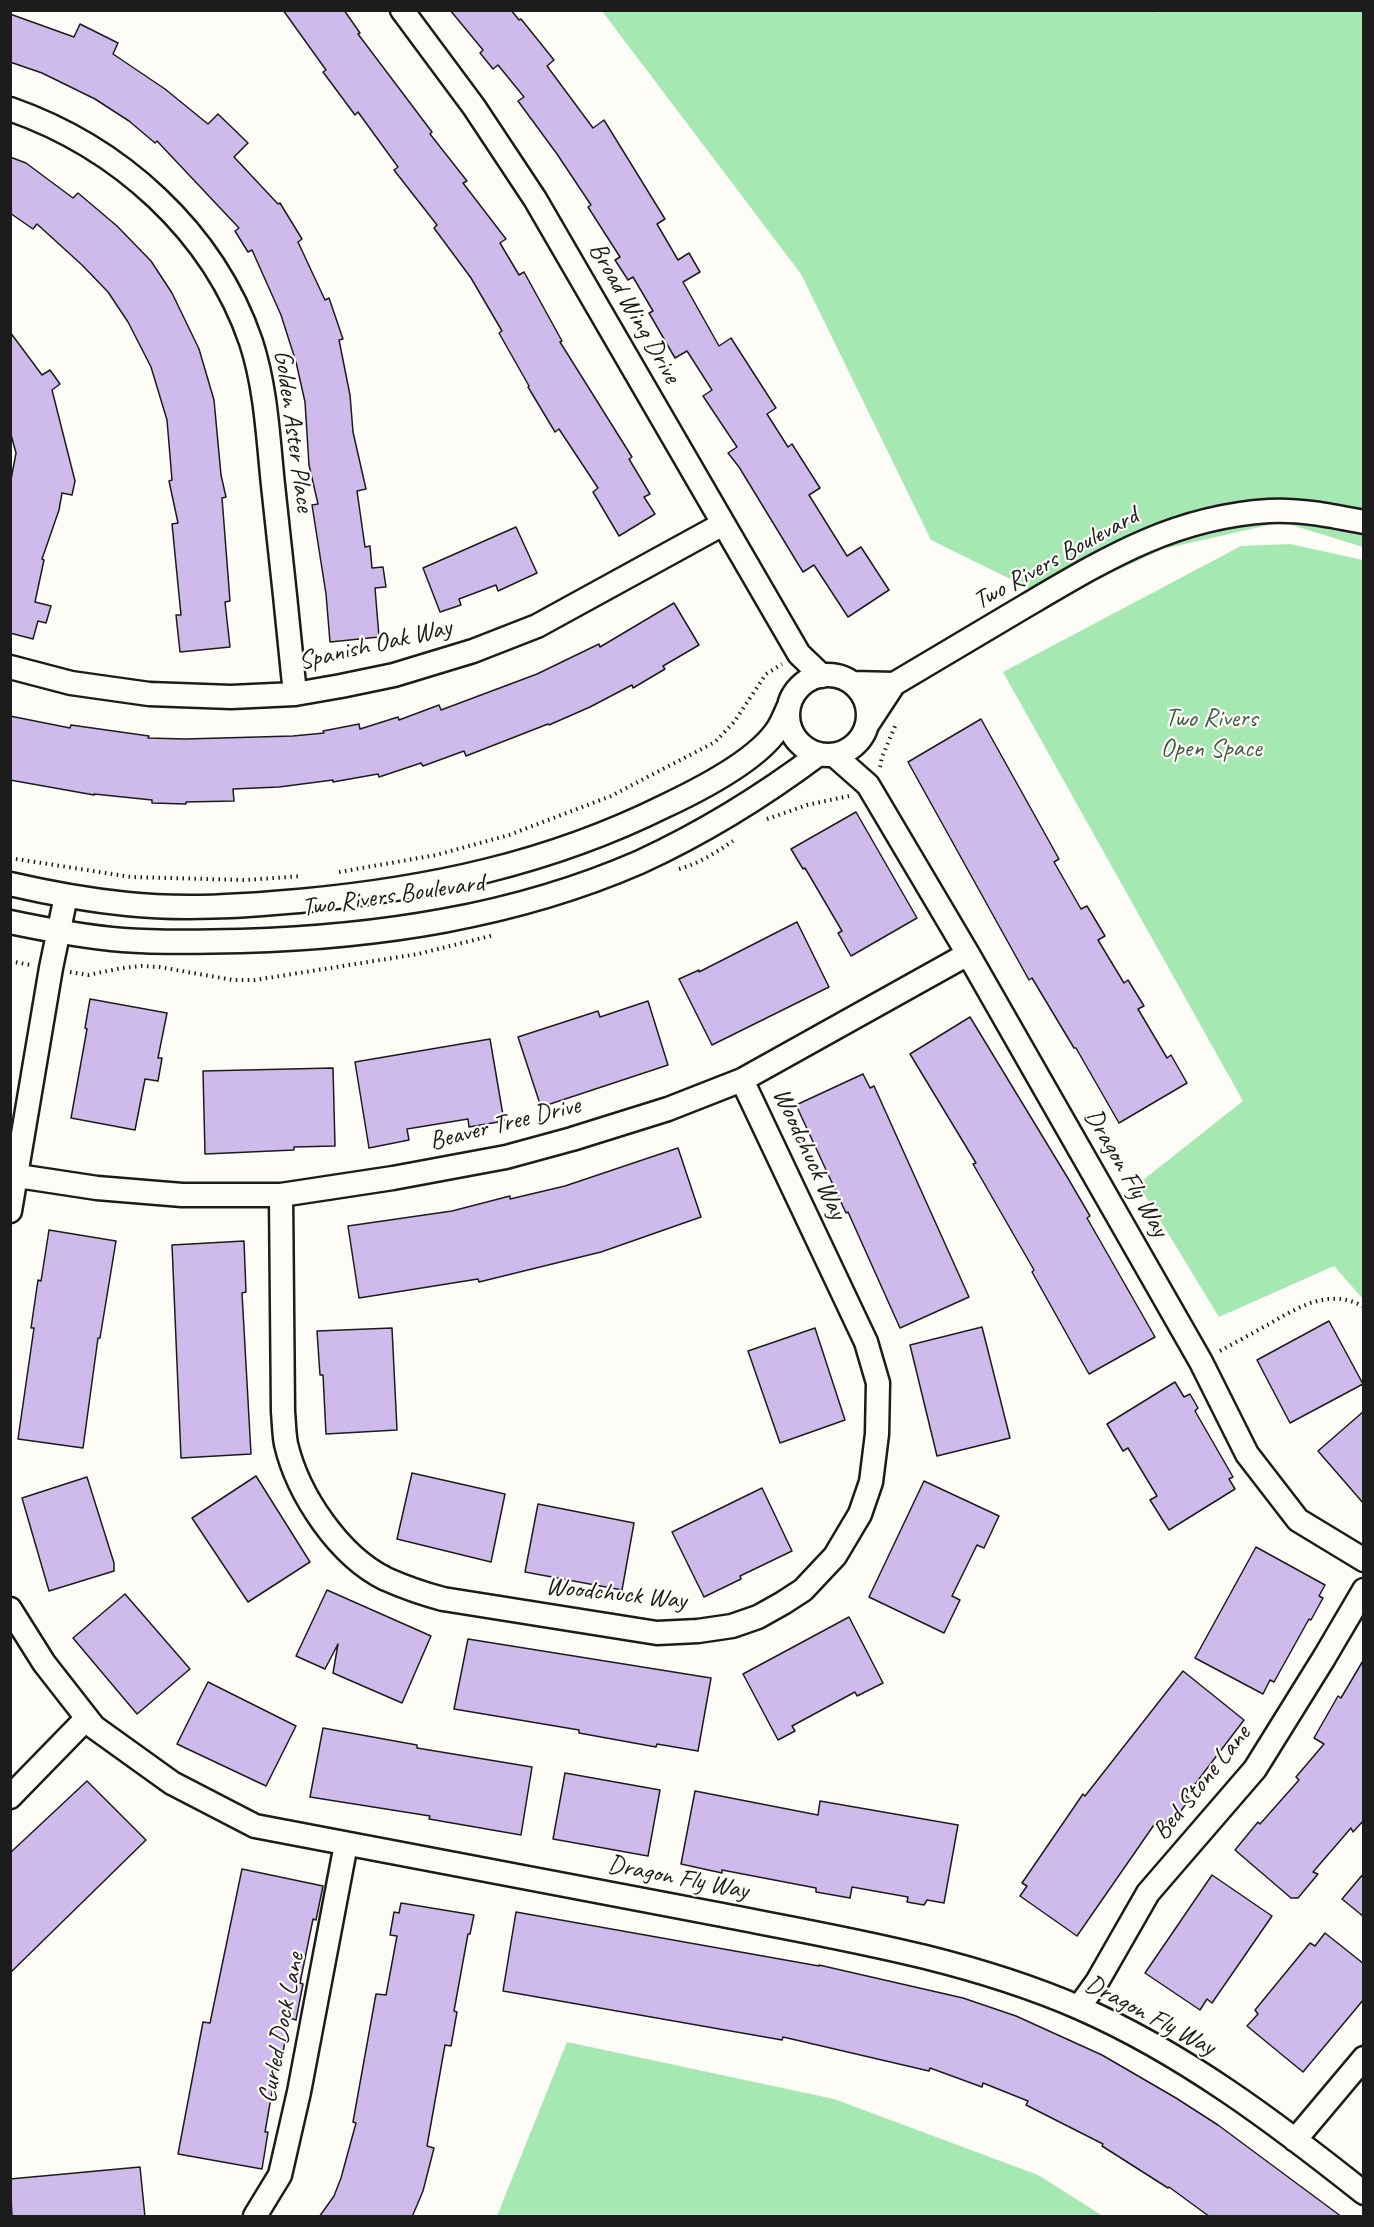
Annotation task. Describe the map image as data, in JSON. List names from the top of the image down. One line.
{"streets":{"street":["Broad Wing Drive","Golden Aster Place","Two Rivers Boulevard","Spanish Oak Way","Beaver Tree Drive","Woodchuck Way","Dragon Fly Way","Bed Stone Lane","Curled Dock Lane"]},"crossings":[["Broad Wing Drive","Two Rivers Boulevard"],["Broad Wing Drive","Spanish Oak Way"],["Broad Wing Drive","Dragon Fly Way"],["Golden Aster Place","Spanish Oak Way"],["Two Rivers Boulevard","Dragon Fly Way"],["Beaver Tree Drive","Woodchuck Way"],["Beaver Tree Drive","Dragon Fly Way"],["Dragon Fly Way","Bed Stone Lane"],["Dragon Fly Way","Curled Dock Lane"]],"parks":["Two Rivers Open Space"]}
